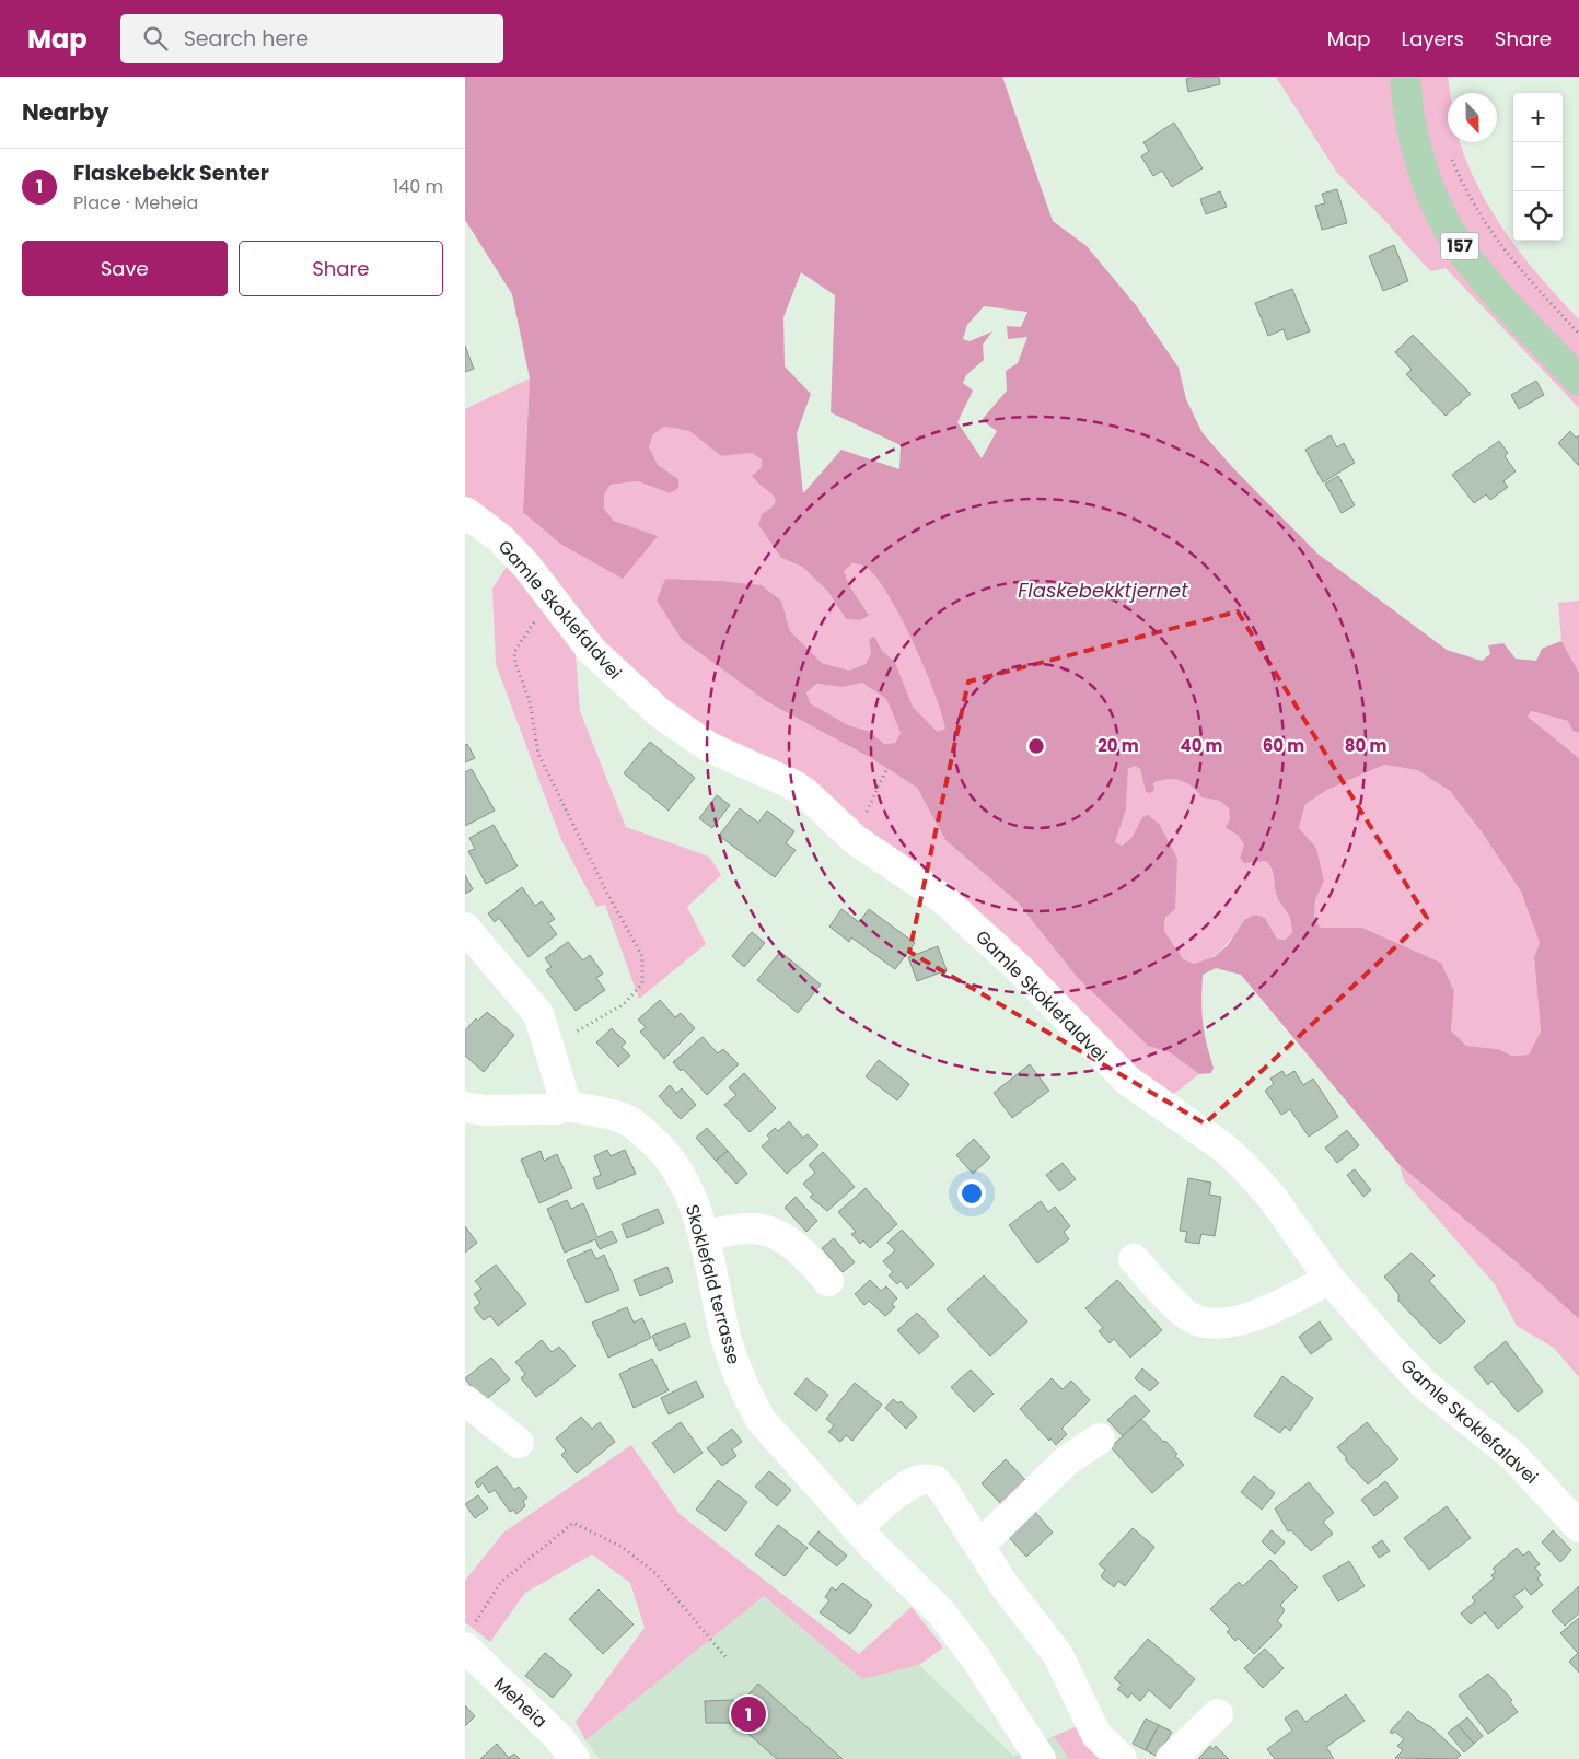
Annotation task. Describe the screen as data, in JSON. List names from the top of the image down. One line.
{"streets":{"main road":["157"],"street":["Gamle Skoklefaldvei","Skoklefald terrasse","Meheia"]},"water":["Flaskebekktjernet"],"north":"bottom","page":{"header":"Map","search":"Search here","nav":["Map","Layers","Share"],"heading":"Nearby","map_buttons":["+","−"],"list":[{"mark":"1","name":"Flaskebekk Senter","note":"Place · Meheia","value":"140 m"}],"buttons":["Save","Share"],"pins":"1"},"rings":["20 m","40 m","60 m","80 m"]}
